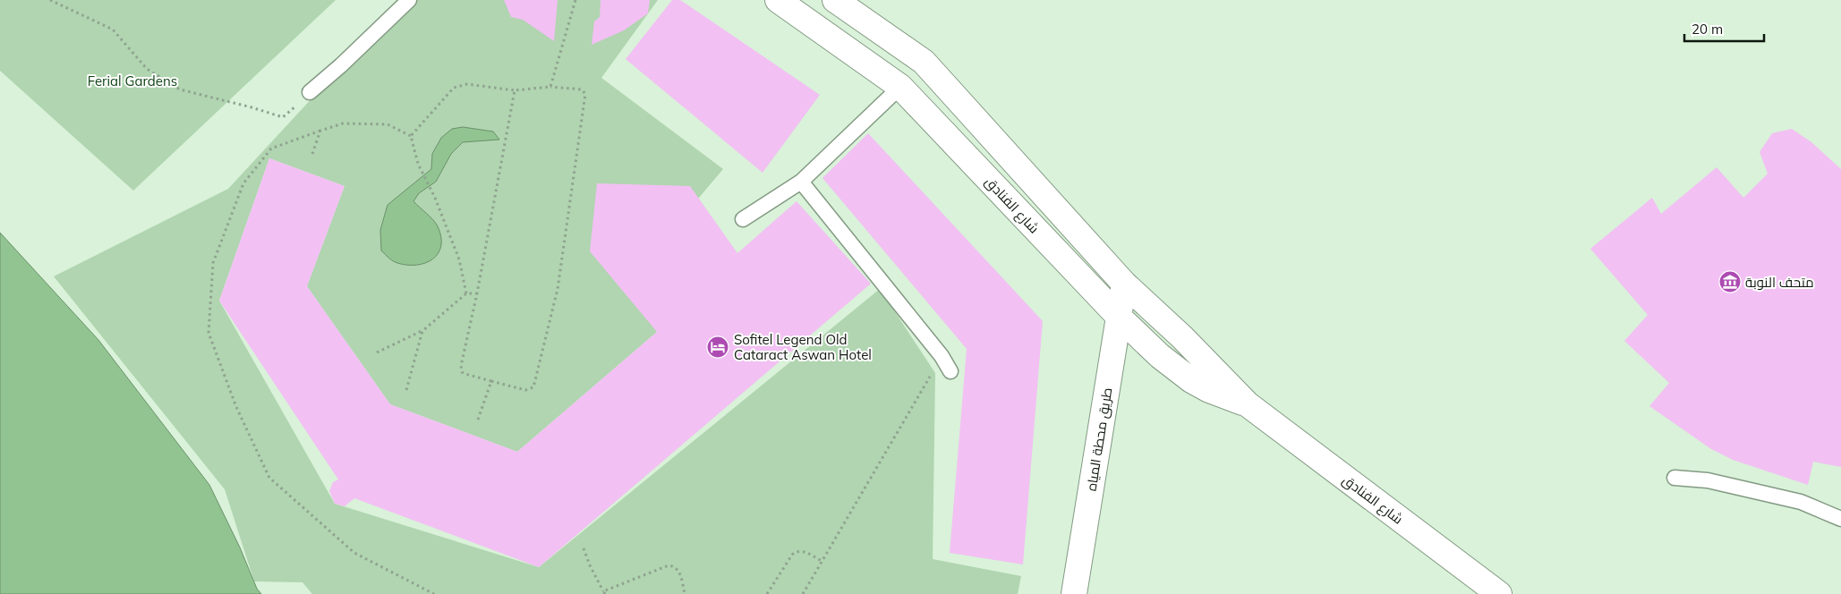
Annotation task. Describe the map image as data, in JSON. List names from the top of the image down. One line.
{"streets":{"street":["شارع الفنادق","طريق محطة المياه"]},"crossings":[["شارع الفنادق","طريق محطة المياه"]],"parks":["Ferial Gardens"],"places":{"museum":["متحف النوبة"],"hotel":["Sofitel Legend Old Cataract Aswan Hotel"]},"scale_bar":"20 m"}
